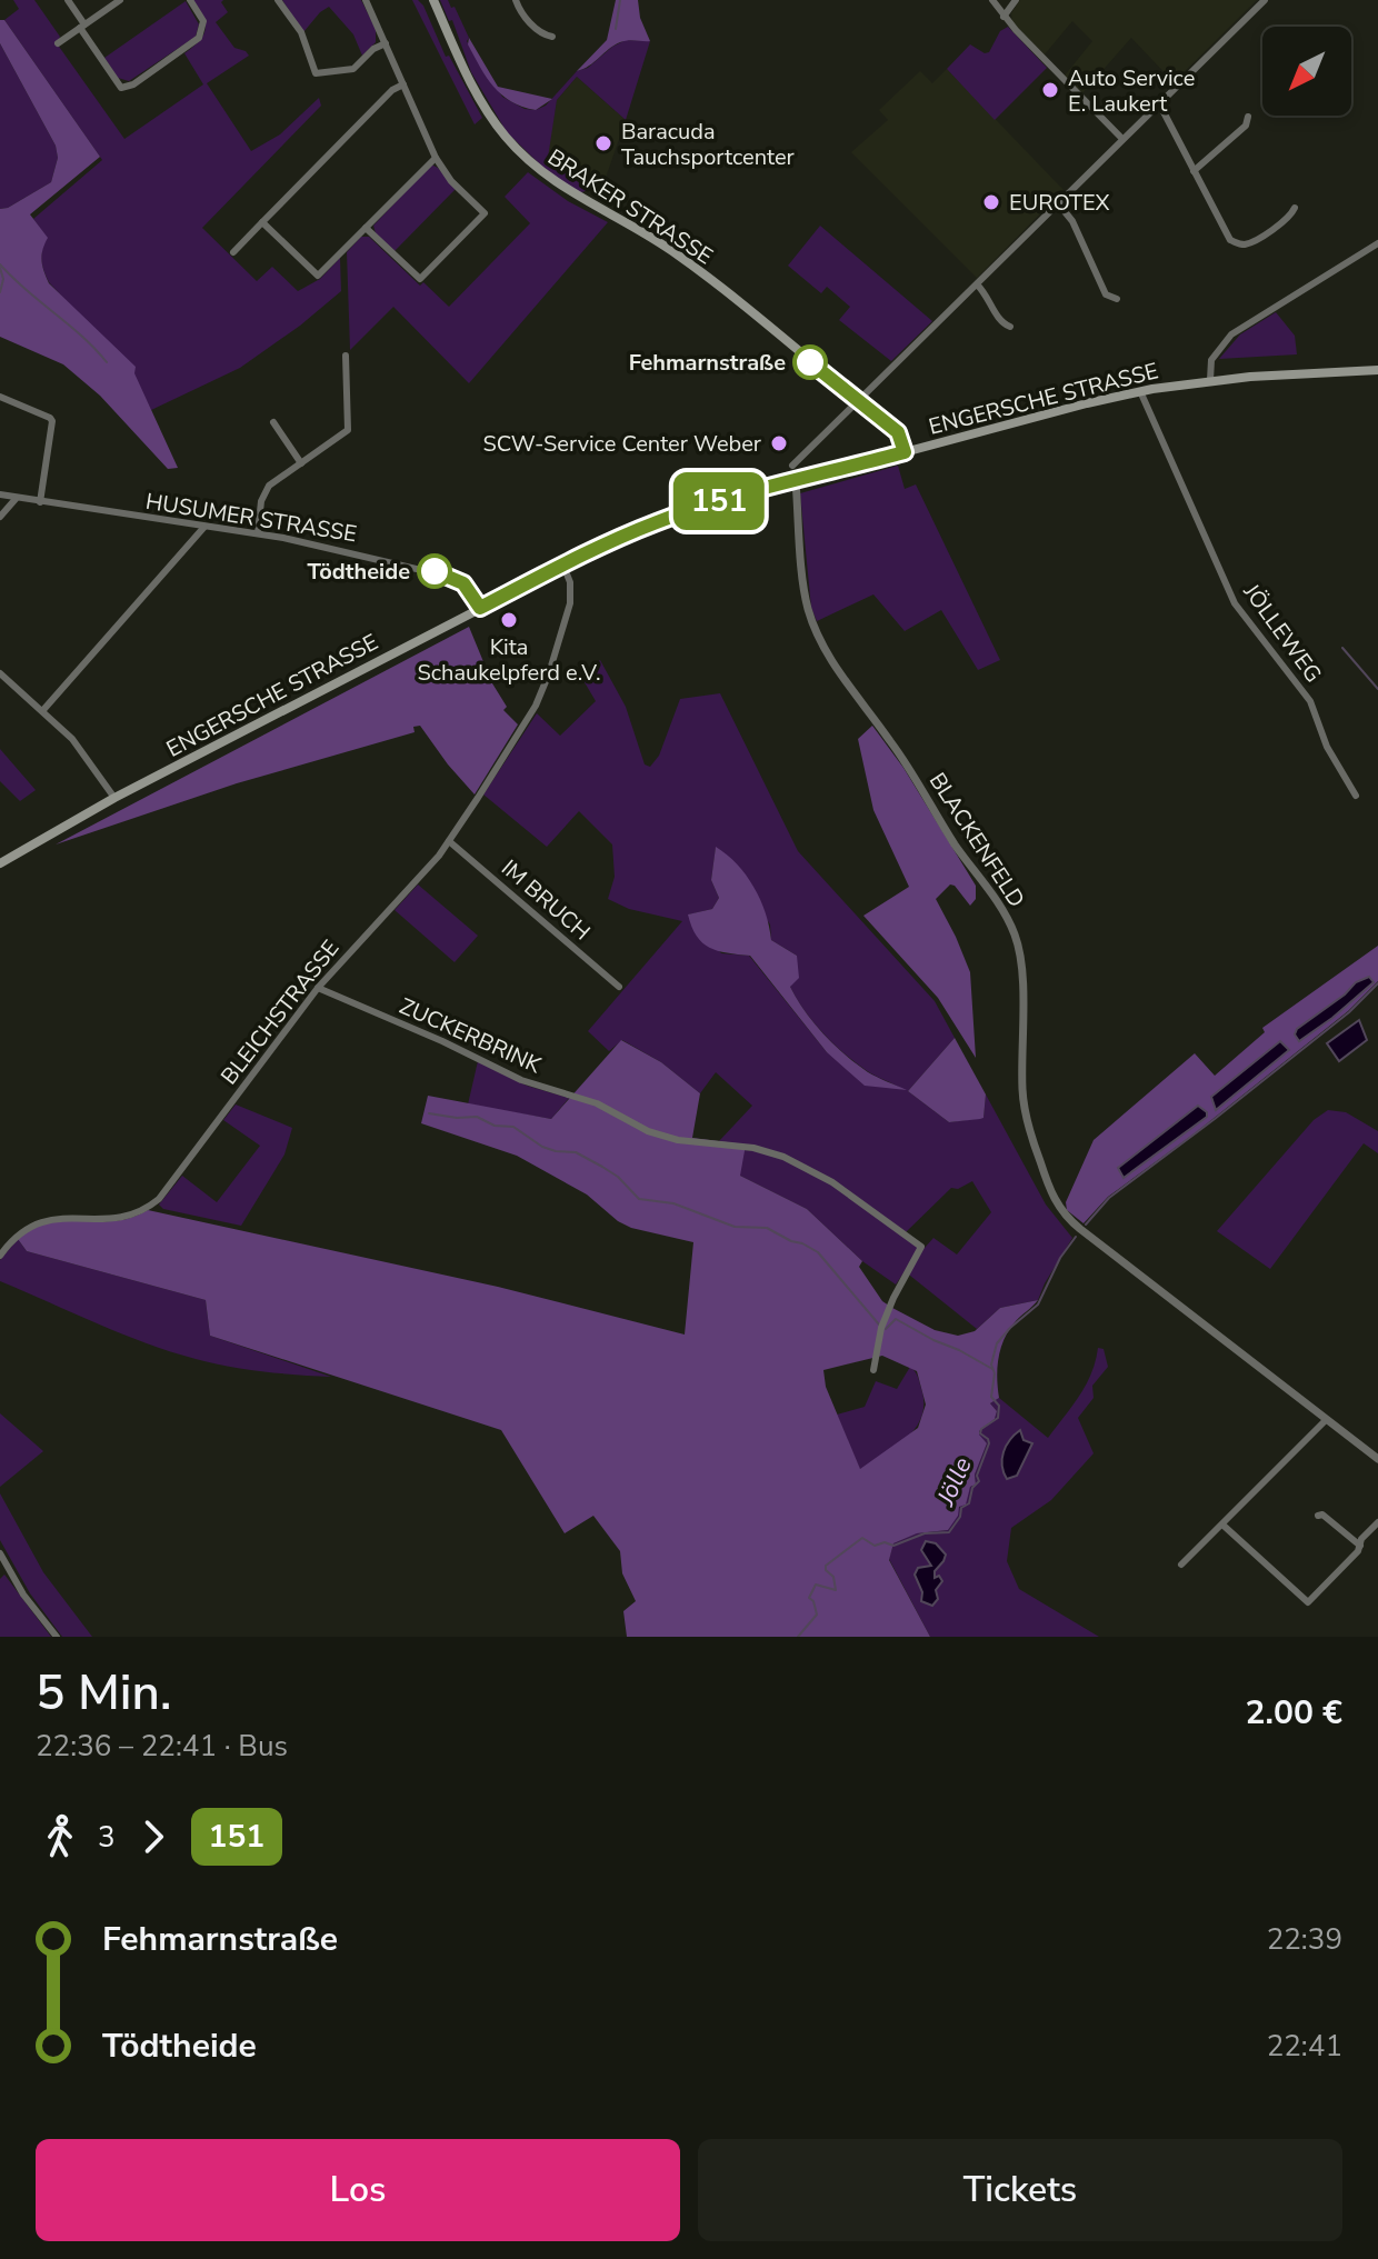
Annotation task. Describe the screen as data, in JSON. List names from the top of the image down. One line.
{"streets":{"main road":["BRAKER STRASSE","ENGERSCHE STRASSE"],"street":["HUSUMER STRASSE","JÖLLEWEG","BLACKENFELD","IM BRUCH","BLEICHSTRASSE","ZUCKERBRINK"]},"crossings":[["BRAKER STRASSE","ENGERSCHE STRASSE"],["ENGERSCHE STRASSE","HUSUMER STRASSE"],["ENGERSCHE STRASSE","JÖLLEWEG"],["ENGERSCHE STRASSE","BLACKENFELD"],["ENGERSCHE STRASSE","BLEICHSTRASSE"],["IM BRUCH","BLEICHSTRASSE"],["BLEICHSTRASSE","ZUCKERBRINK"]],"water":["Jölle"],"places":["Auto Service E. Laukert","Baracuda Tauchsportcenter","EUROTEX","Fehmarnstraße","SCW-Service Center Weber","Tödtheide","Kita Schaukelpferd e.V."],"lines":["bus line 151"],"north":"bottom left","page":{"on_map":"151","heading":["5 Min.","22:36 – 22:41 · Bus","2.00 €"],"legs":["3","151"],"list":[{"name":"Fehmarnstraße","value":"22:39"},{"name":"Tödtheide","value":"22:41"}],"buttons":["Los","Tickets"]}}
